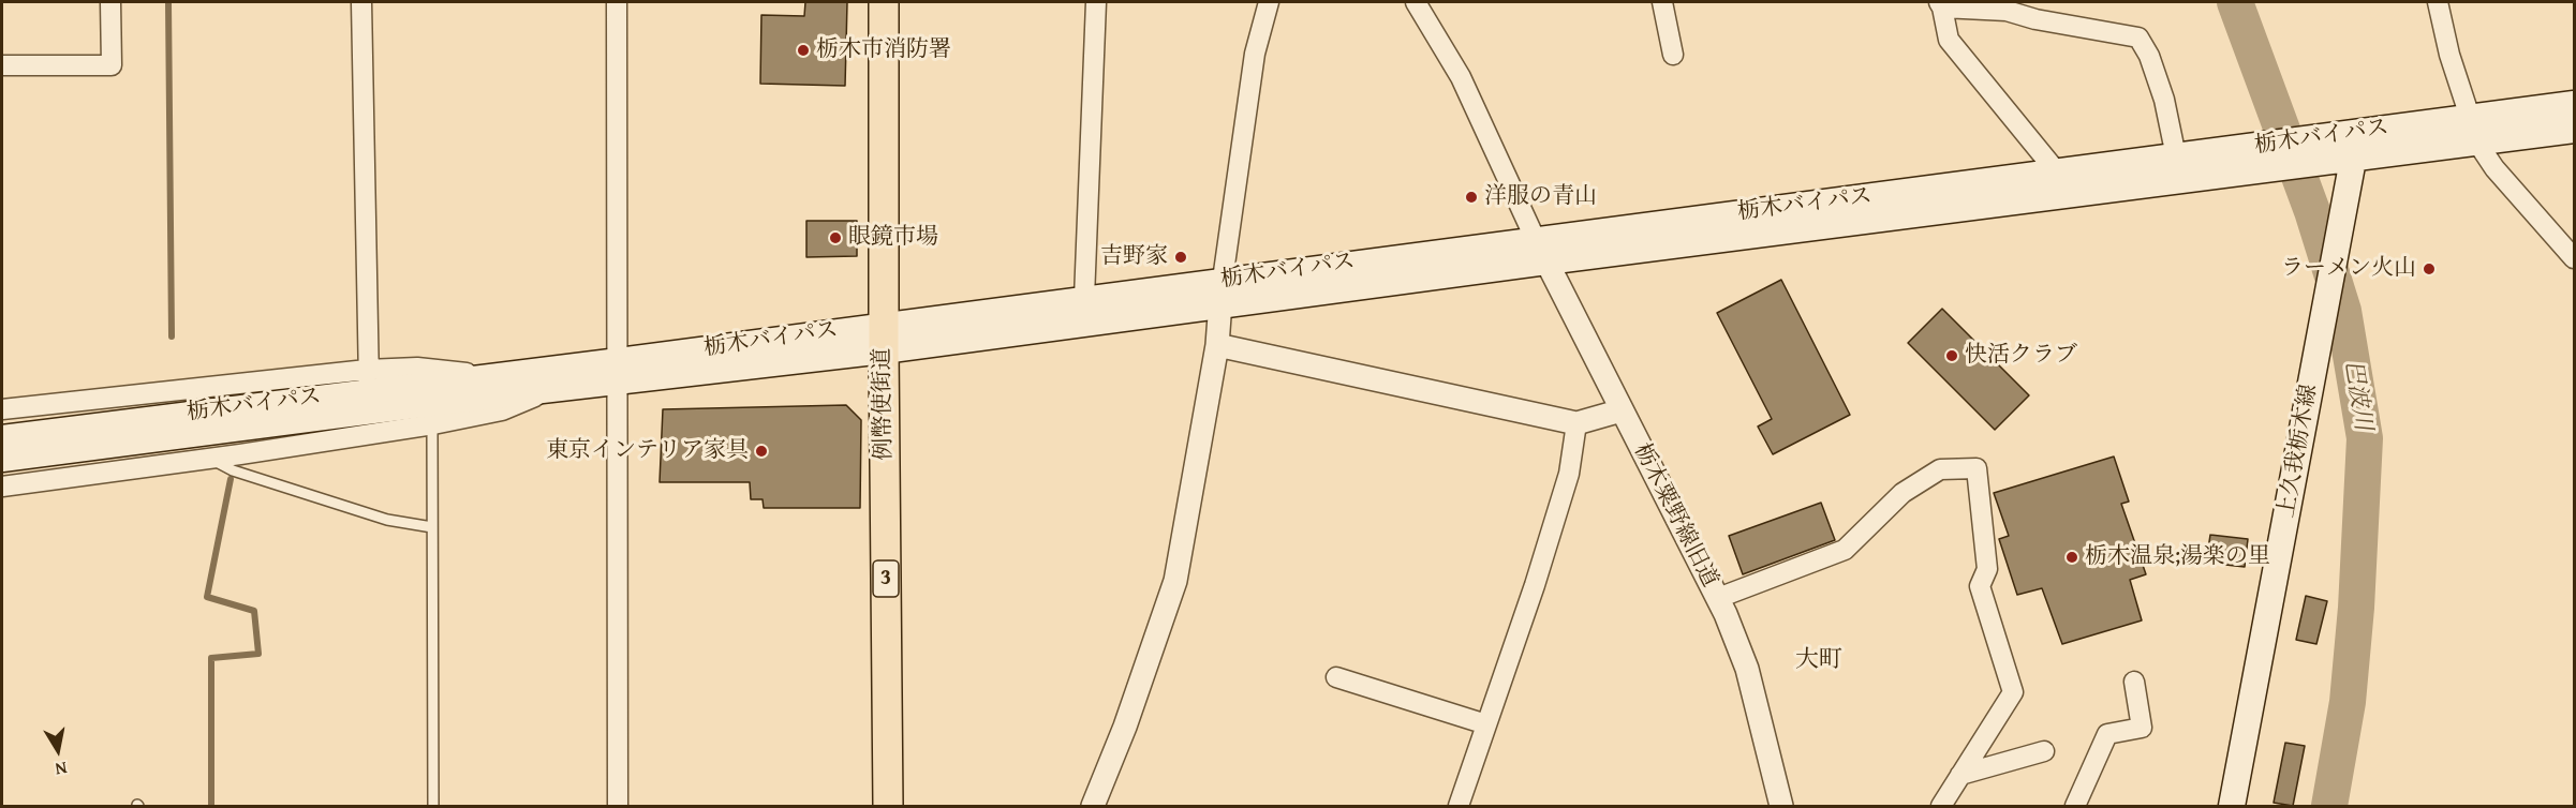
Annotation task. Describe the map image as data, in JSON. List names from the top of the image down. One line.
{"streets":{"main road":["栃木バイパス","例幣使街道","上久我栃木線","3"],"street":["栃木粟野線旧道"]},"crossings":[["栃木バイパス","例幣使街道"],["栃木バイパス","上久我栃木線"],["栃木バイパス","栃木粟野線旧道"]],"districts":["大町"],"water":["巴波川"],"places":["栃木市消防署","洋服の青山","眼鏡市場","吉野家","ラーメン火山","快活クラブ","東京インテリア家具","栃木温泉;湯楽の里"],"north":"bottom"}
